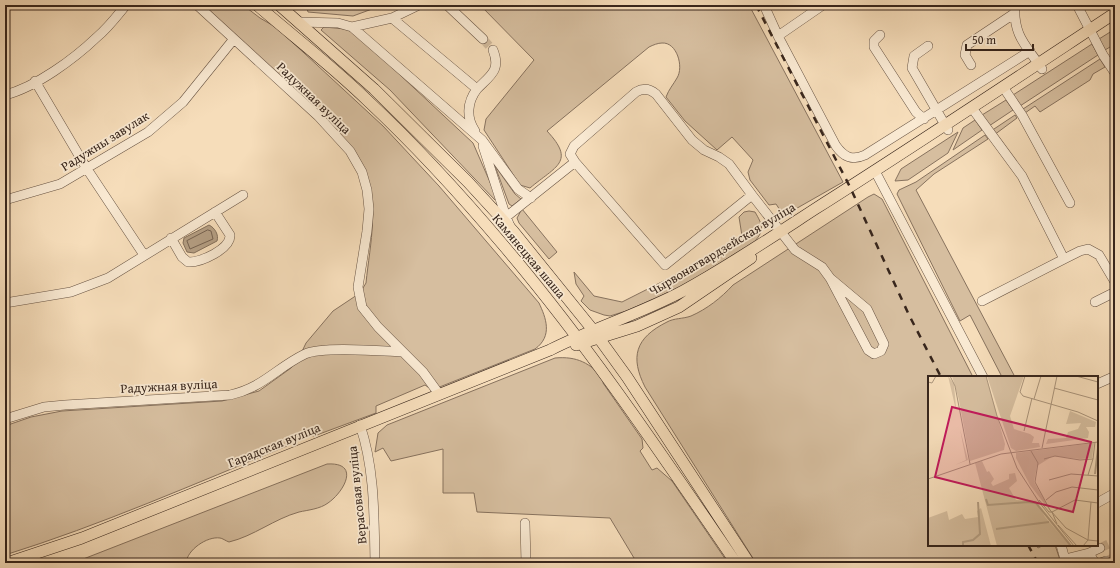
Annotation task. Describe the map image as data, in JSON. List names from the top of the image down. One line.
{"streets":{"main road":["Чырвонагвардзейская вуліца","Камянецкая шаша","Гарадская вуліца"],"street":["Радужная вуліца","Радужны завулак","Верасовая вуліца"]},"crossings":[["Радужная вуліца","Радужны завулак"],["Радужная вуліца","Гарадская вуліца"],["Чырвонагвардзейская вуліца","Камянецкая шаша"],["Чырвонагвардзейская вуліца","Гарадская вуліца"],["Камянецкая шаша","Гарадская вуліца"],["Гарадская вуліца","Верасовая вуліца"]],"scale_bar":"50 m"}
